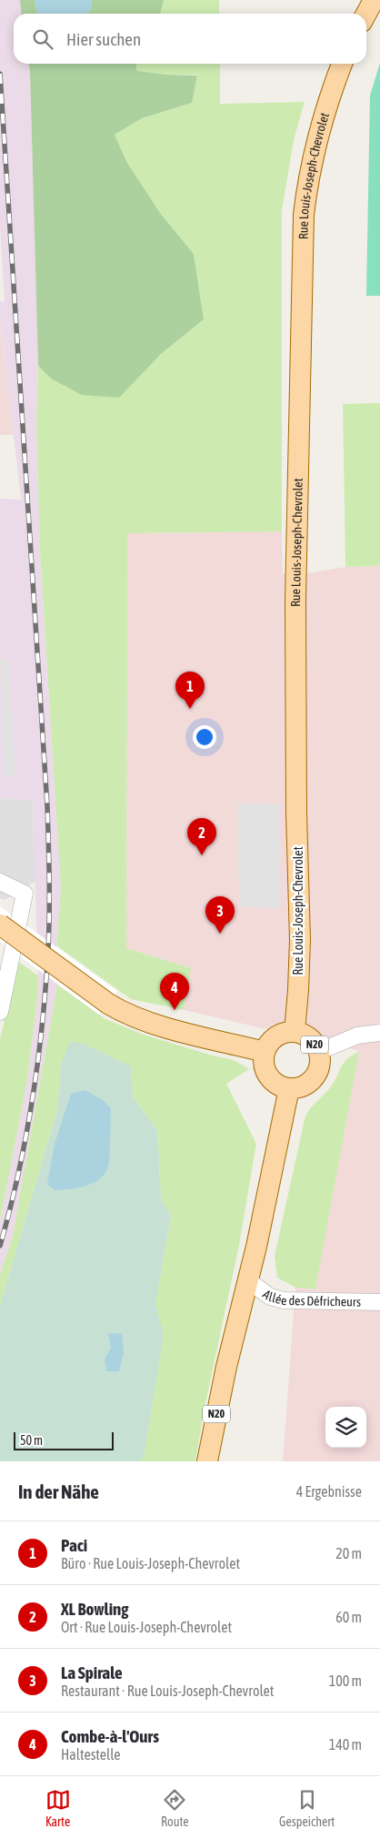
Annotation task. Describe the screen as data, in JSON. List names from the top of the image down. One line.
{"streets":{"main road":["Rue Louis-Joseph-Chevrolet","N20"],"street":["Allée des Défricheurs"]},"crossings":[["Rue Louis-Joseph-Chevrolet","N20"],["N20","Allée des Défricheurs"]],"scale_bar":"50 m","page":{"search":"Hier suchen","pins":["1","2","3","4"],"scale":"50 m","heading":["In der Nähe","4 Ergebnisse"],"list":[{"mark":"1","name":"Paci","note":"Büro · Rue Louis-Joseph-Chevrolet","value":"20 m"},{"mark":"2","name":"XL Bowling","note":"Ort · Rue Louis-Joseph-Chevrolet","value":"60 m"},{"mark":"3","name":"La Spirale","note":"Restaurant · Rue Louis-Joseph-Chevrolet","value":"100 m"},{"mark":"4","name":"Combe-à-l'Ours","note":"Haltestelle","value":"140 m"}],"nav":["Karte","Route","Gespeichert"]}}
